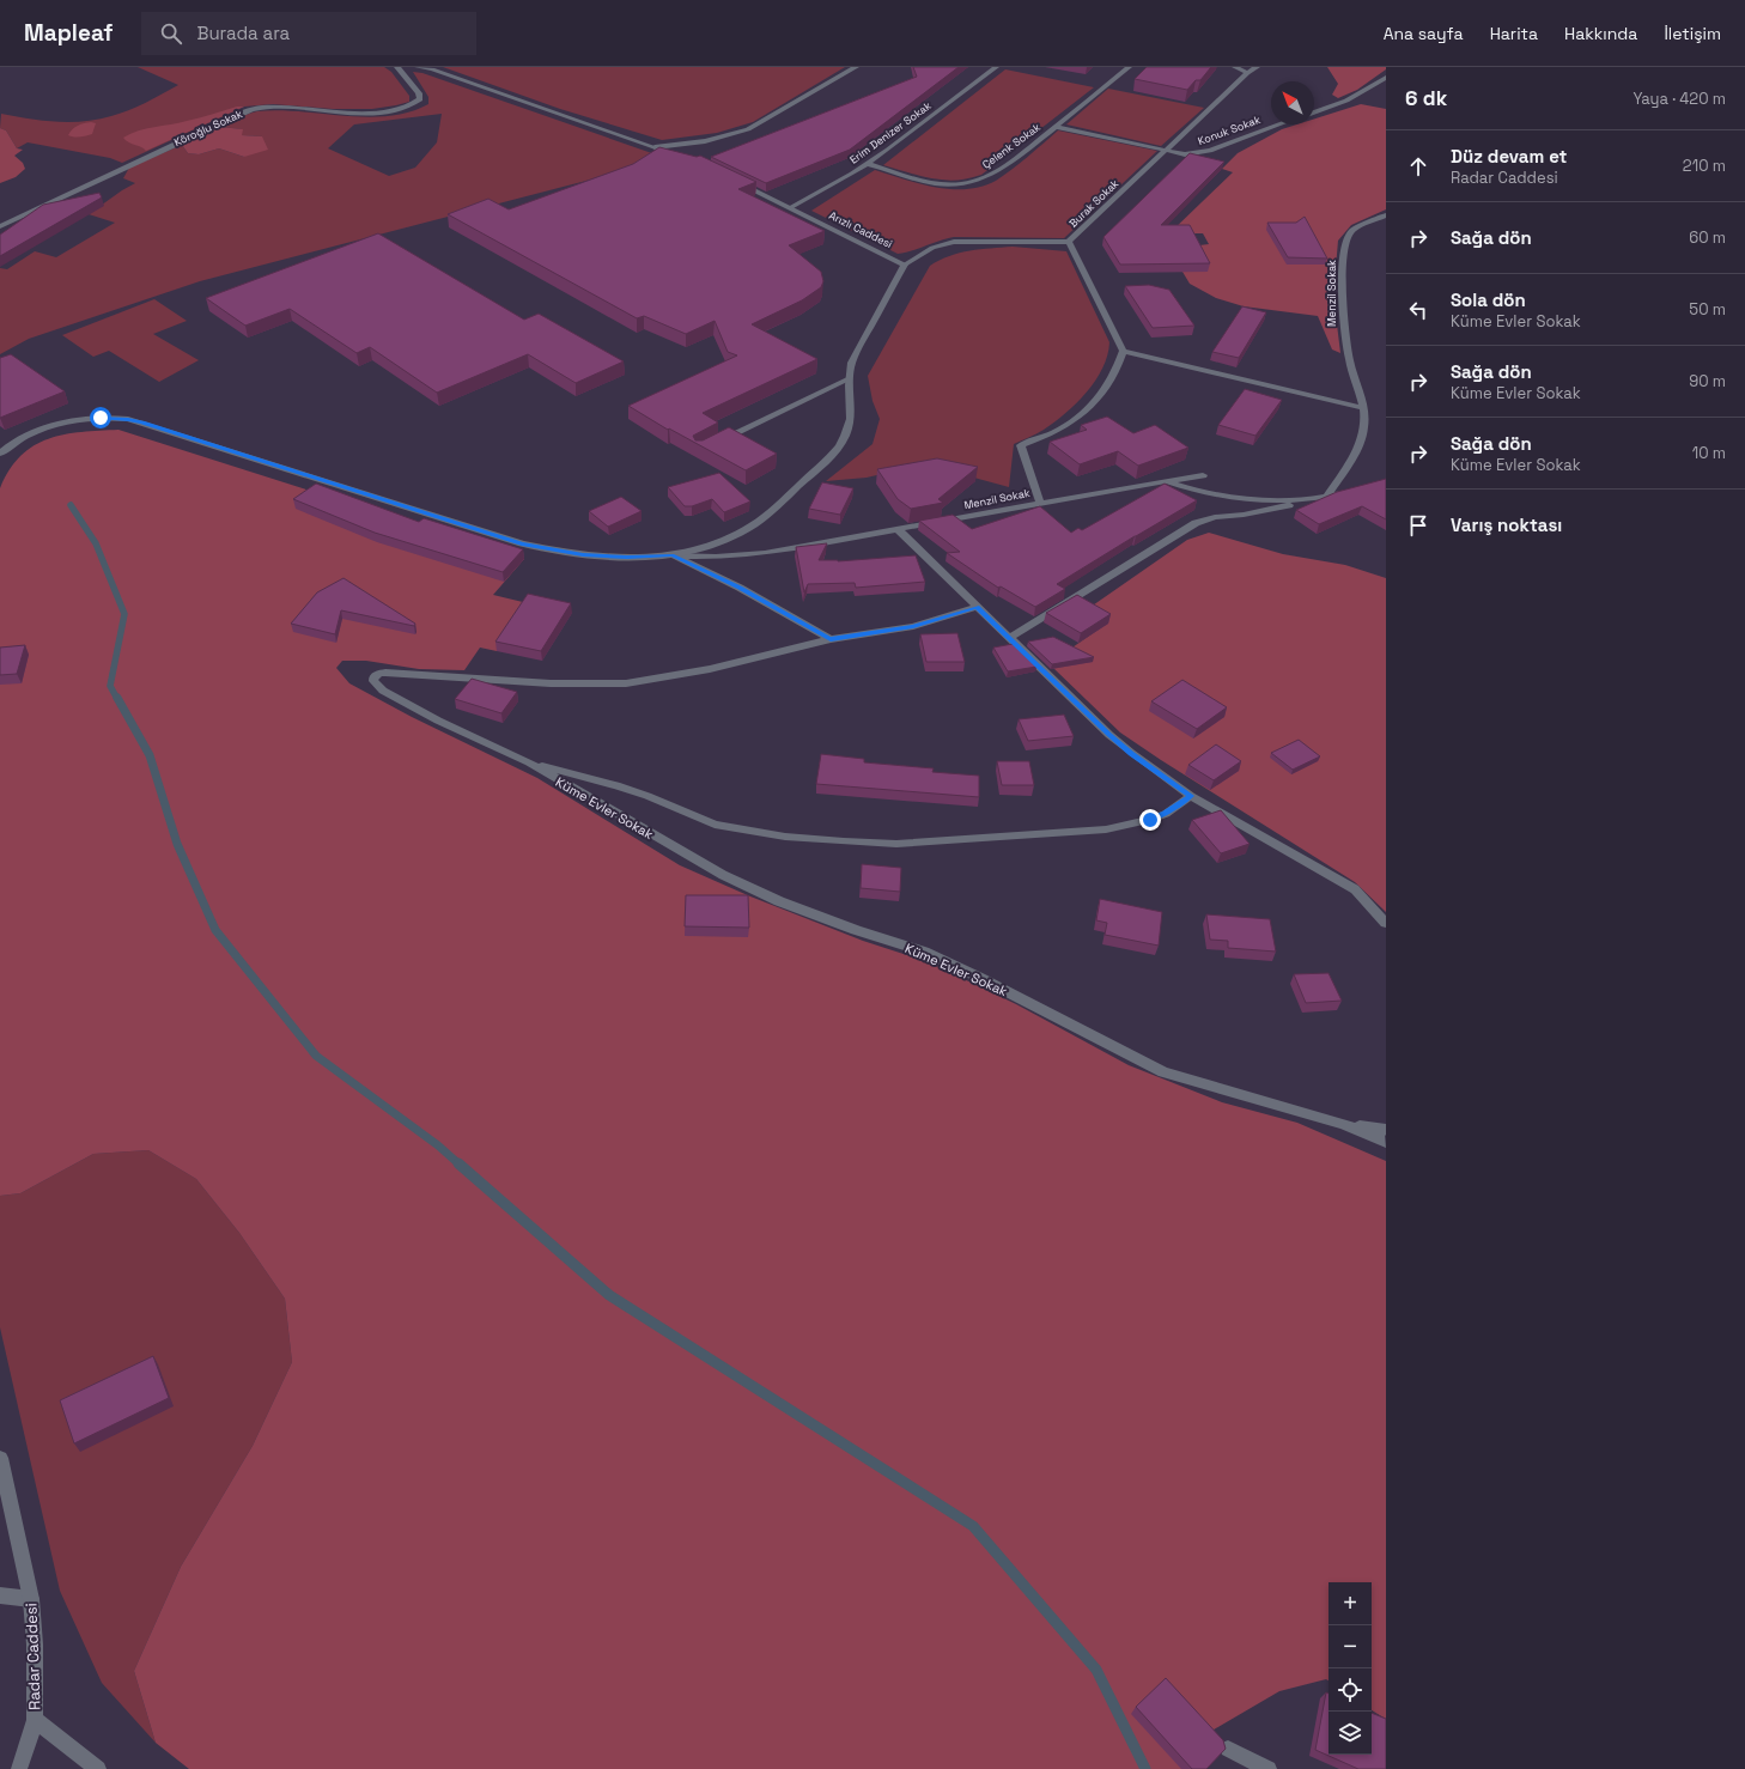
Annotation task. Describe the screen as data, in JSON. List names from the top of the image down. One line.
{"streets":{"street":["Köroğlu Sokak","Konuk Sokak","Erim Denizer Sokak","Çelenk Sokak","Burak Sokak","Arızlı Caddesi","Menzil Sokak","Küme Evler Sokak","Radar Caddesi"]},"crossings":[["Konuk Sokak","Çelenk Sokak"],["Konuk Sokak","Burak Sokak"],["Erim Denizer Sokak","Çelenk Sokak"],["Erim Denizer Sokak","Arızlı Caddesi"],["Çelenk Sokak","Burak Sokak"],["Burak Sokak","Arızlı Caddesi"]],"north":"top left","page":{"header":"Mapleaf","search":"Burada ara","nav":["Ana sayfa","Harita","Hakkında","İletişim"],"heading":["6 dk","Yaya · 420 m"],"list":[["Düz devam et","Radar Caddesi","210 m"],["Sağa dön","60 m"],["Sola dön","Küme Evler Sokak","50 m"],["Sağa dön","Küme Evler Sokak","90 m"],["Sağa dön","Küme Evler Sokak","10 m"],"Varış noktası"],"map_buttons":["+","−"]}}
